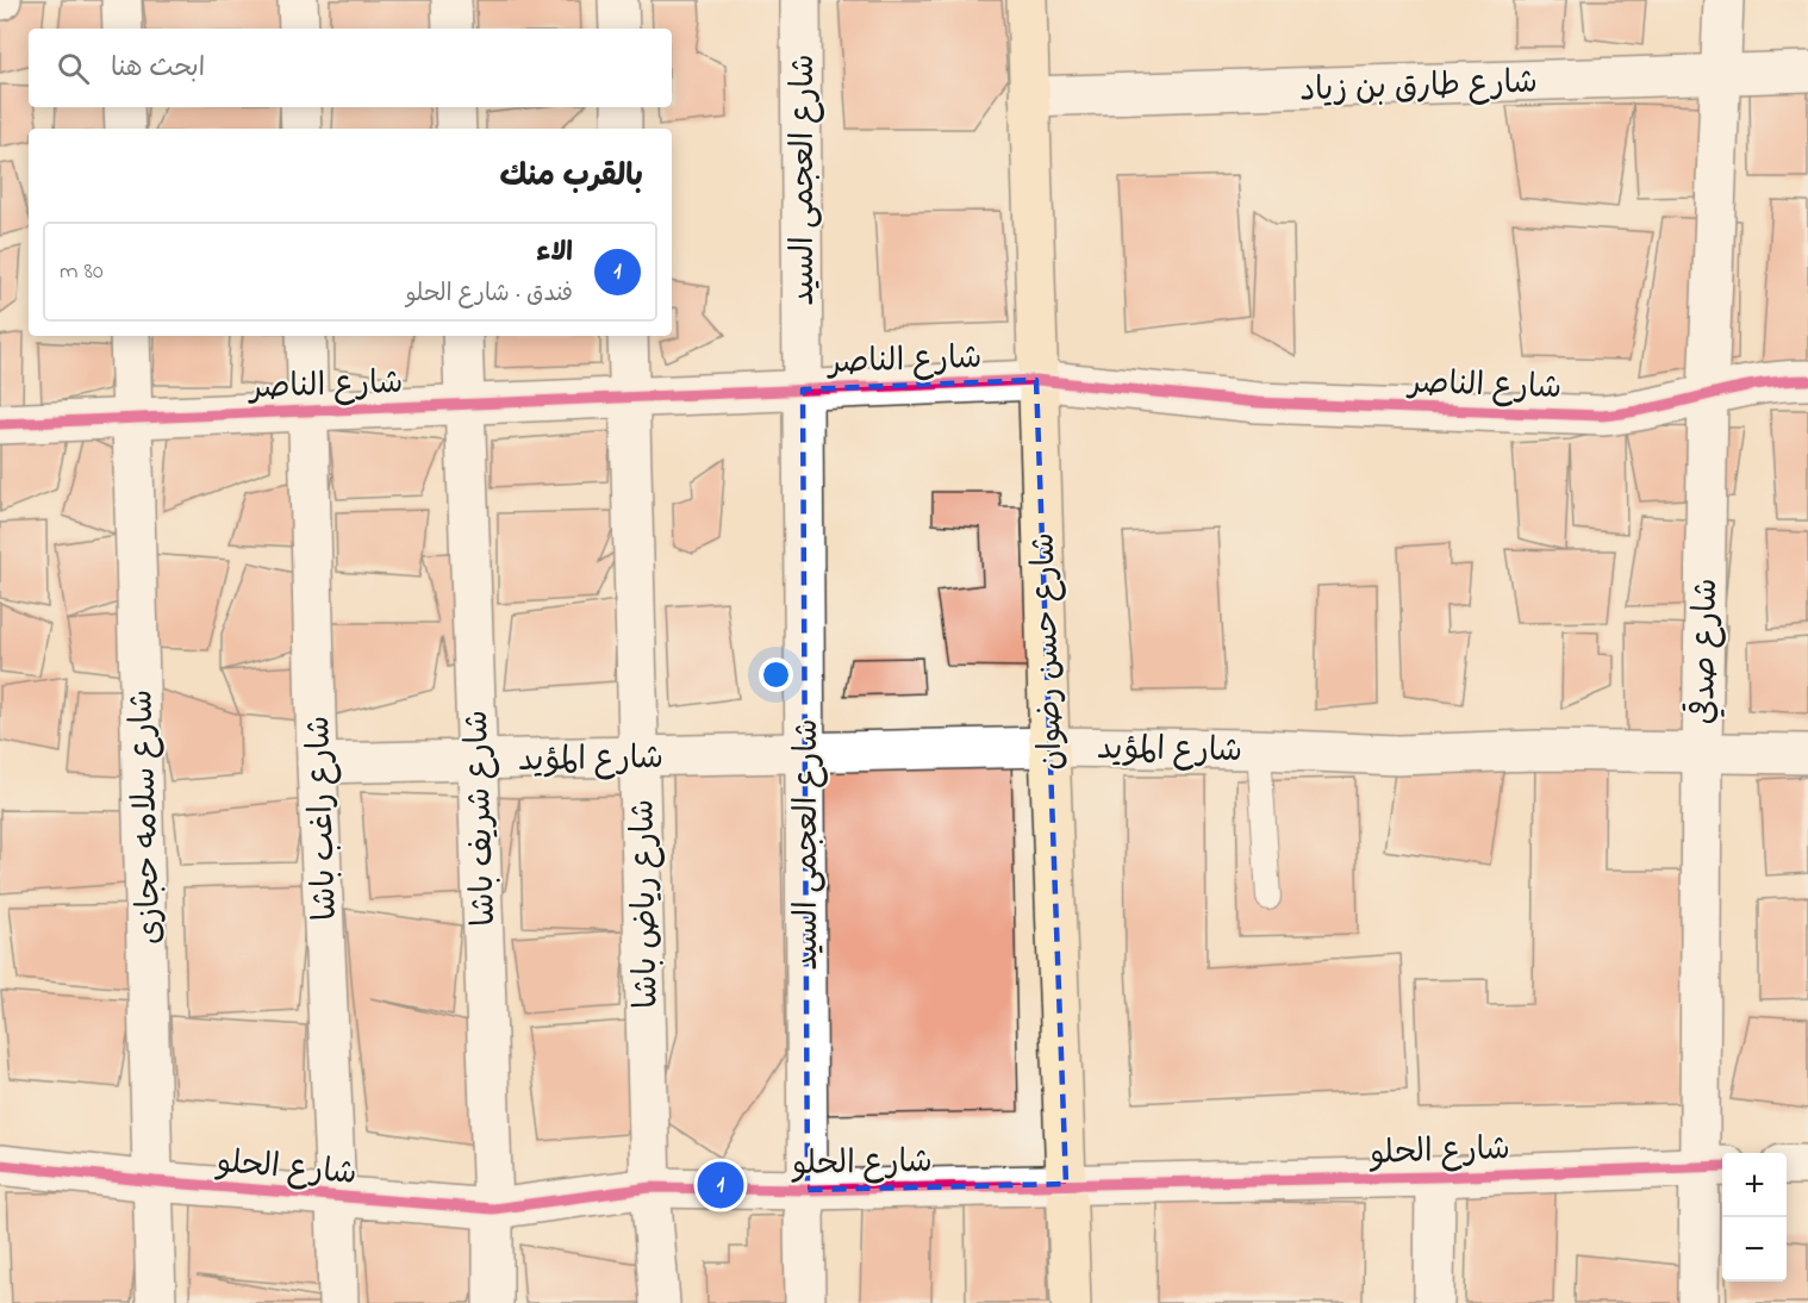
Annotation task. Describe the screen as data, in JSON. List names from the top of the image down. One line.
{"streets":{"street":["شارع طارق بن زياد","شارع العجمى السيد","شارع الناصر","شارع حسن رضوان","شارع صدقي","شارع المؤيد","شارع سلامه حجازى","شارع راغب باشا","شارع شريف باشا","شارع رياض باشا","شارع الحلو"]},"crossings":[["شارع طارق بن زياد","شارع حسن رضوان"],["شارع طارق بن زياد","شارع صدقي"],["شارع العجمى السيد","شارع الناصر"],["شارع العجمى السيد","شارع المؤيد"],["شارع العجمى السيد","شارع الحلو"],["شارع الناصر","شارع حسن رضوان"],["شارع الناصر","شارع صدقي"],["شارع الناصر","شارع سلامه حجازى"],["شارع الناصر","شارع راغب باشا"],["شارع الناصر","شارع شريف باشا"],["شارع الناصر","شارع رياض باشا"],["شارع حسن رضوان","شارع المؤيد"],["شارع حسن رضوان","شارع الحلو"],["شارع صدقي","شارع المؤيد"],["شارع صدقي","شارع الحلو"],["شارع المؤيد","شارع راغب باشا"],["شارع المؤيد","شارع شريف باشا"],["شارع المؤيد","شارع رياض باشا"],["شارع سلامه حجازى","شارع الحلو"],["شارع راغب باشا","شارع الحلو"],["شارع شريف باشا","شارع الحلو"],["شارع رياض باشا","شارع الحلو"]],"page":{"search":"ابحث هنا","heading":"بالقرب منك","list":[{"mark":"1","name":"الاء","note":"فندق · شارع الحلو","value":"80 m"}],"map_buttons":["+","−"],"pins":"1"}}
